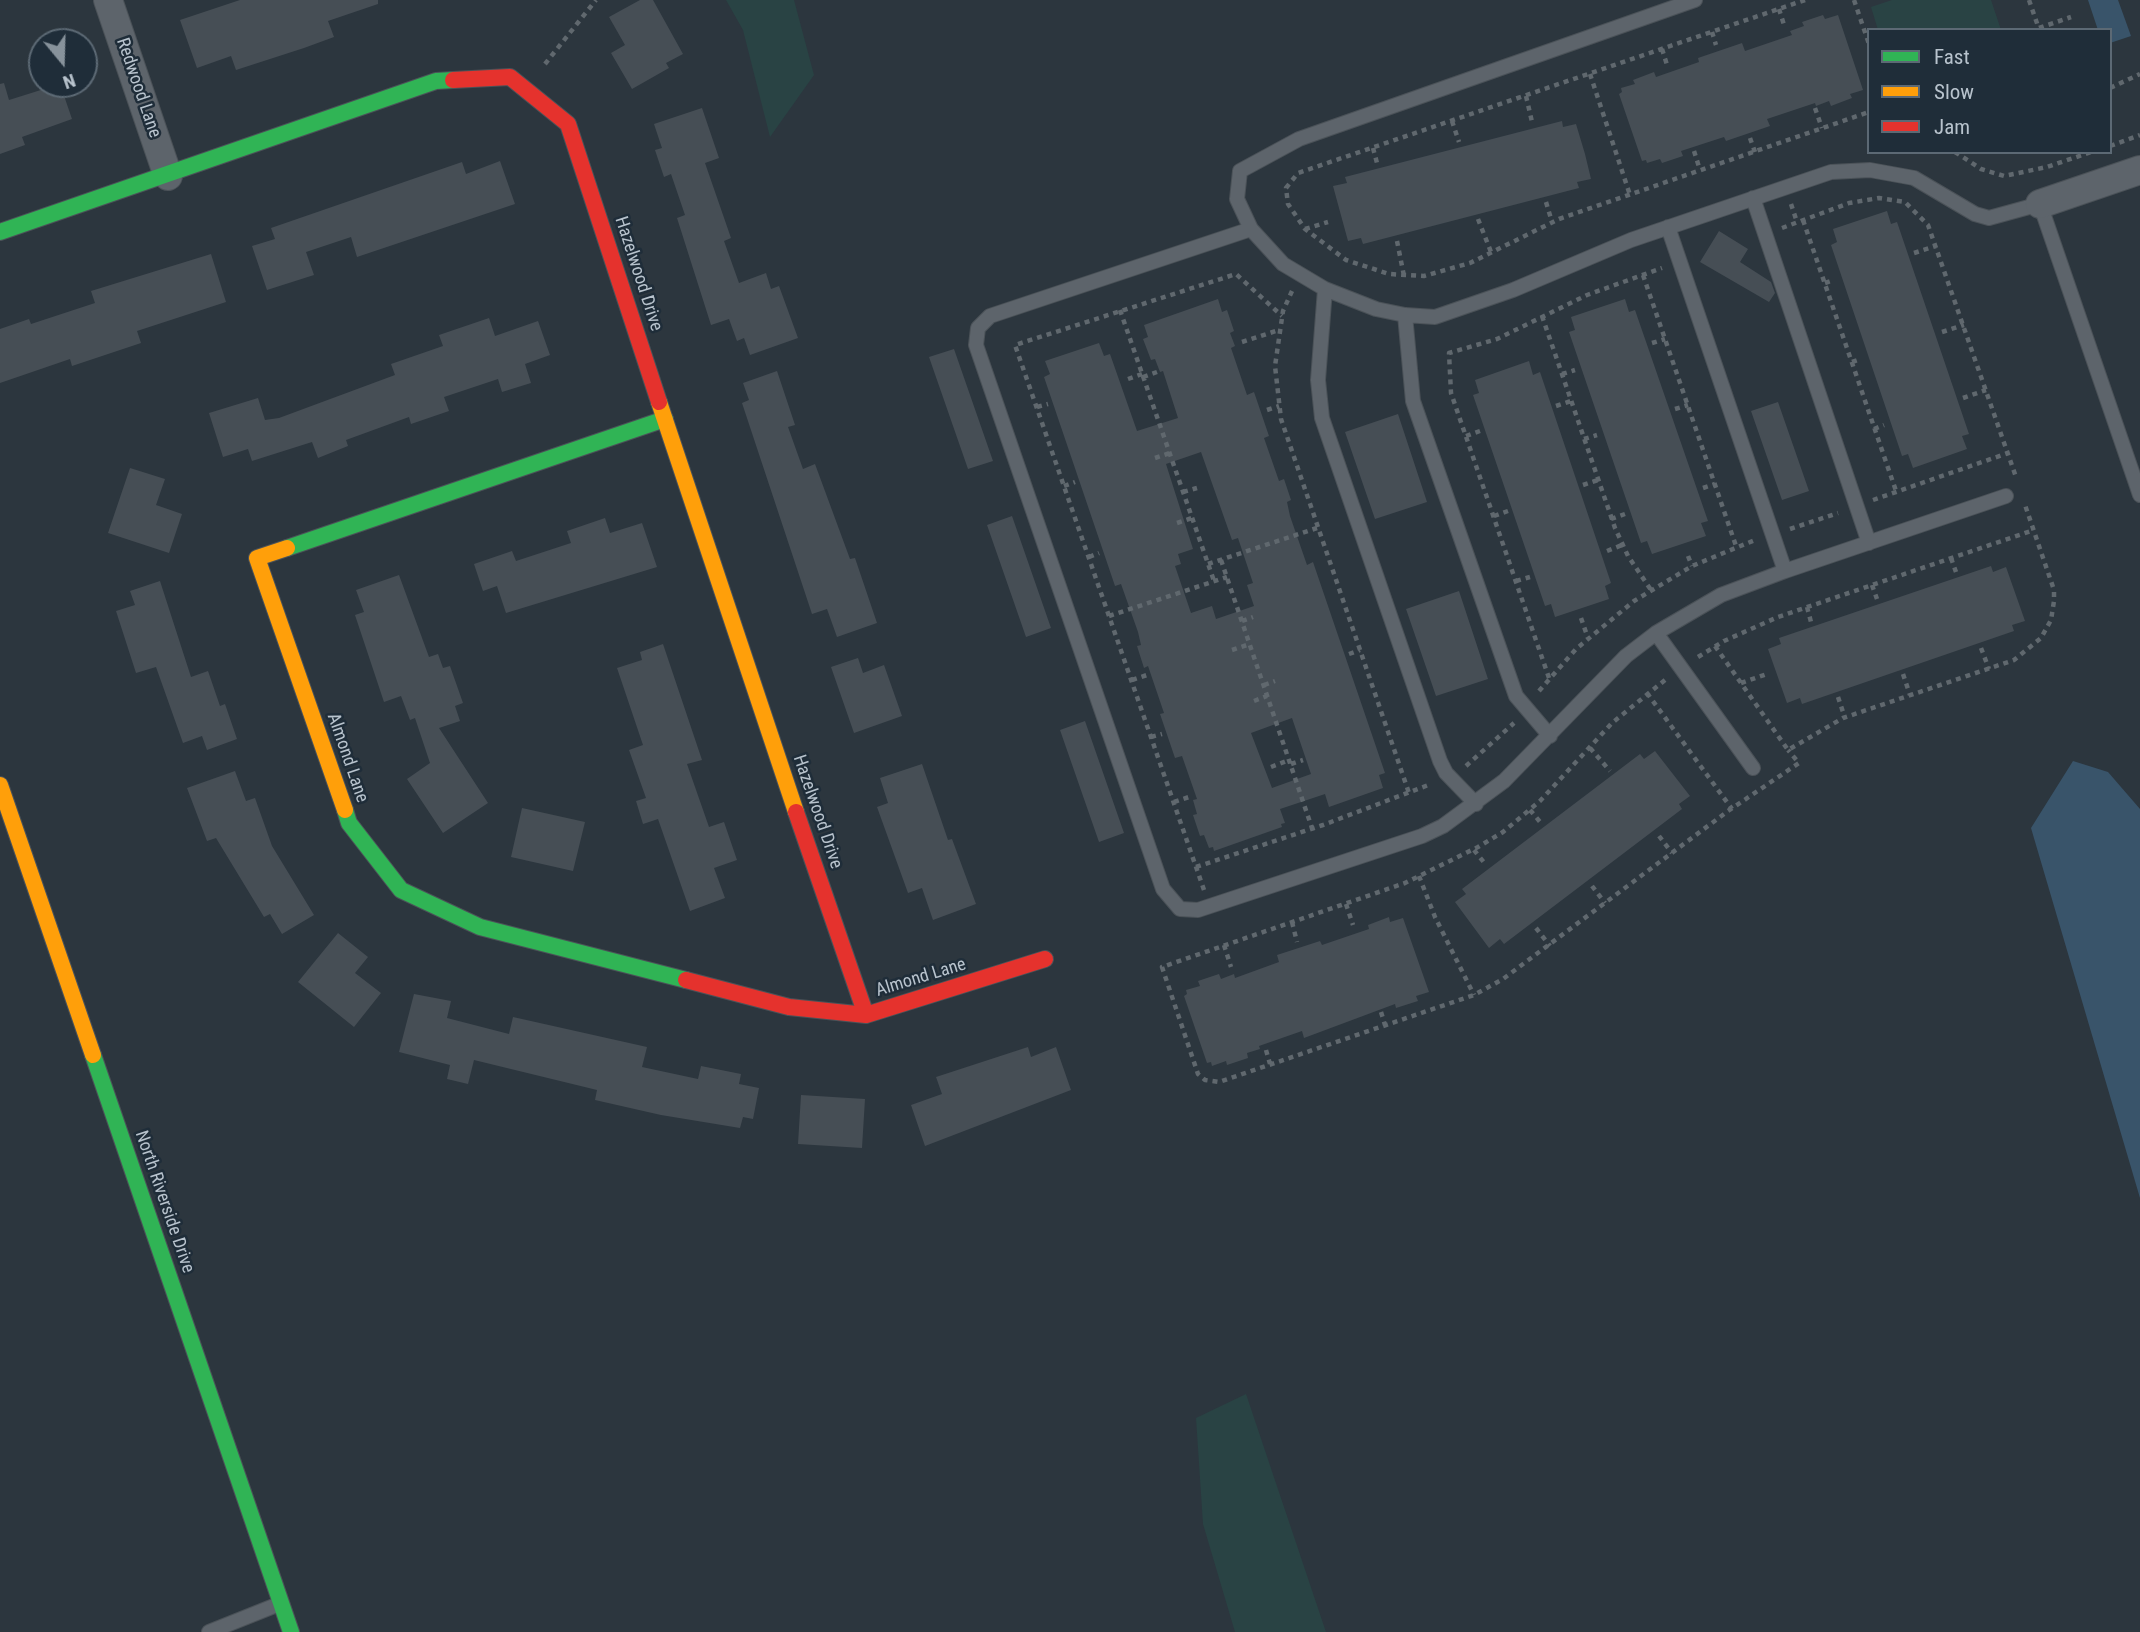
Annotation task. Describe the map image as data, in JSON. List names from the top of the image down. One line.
{"streets":{"street":["Redwood Lane","Hazelwood Drive","Almond Lane","North Riverside Drive"]},"crossings":[["Redwood Lane","Hazelwood Drive"],["Hazelwood Drive","Almond Lane"]],"legend":["Fast","Slow","Jam"],"north":"bottom"}
